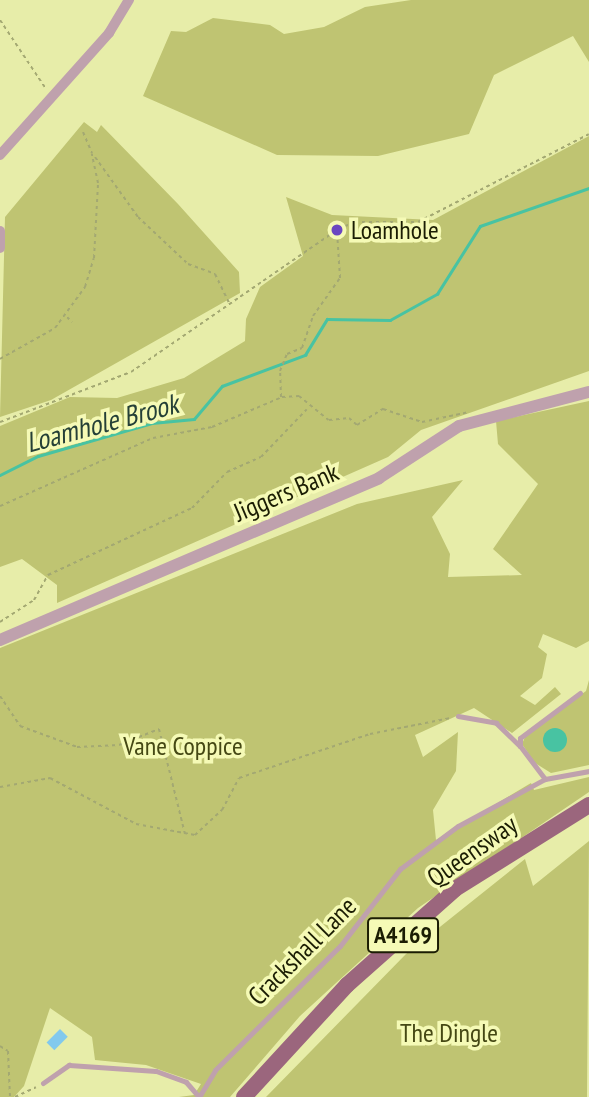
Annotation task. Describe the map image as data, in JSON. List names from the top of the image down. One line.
{"streets":{"main road":["Queensway","A4169"],"street":["Jiggers Bank"],"lane":["Crackshall Lane"]},"water":["Loamhole Brook"],"parks":["Vane Coppice","The Dingle"],"places":["Loamhole"]}
